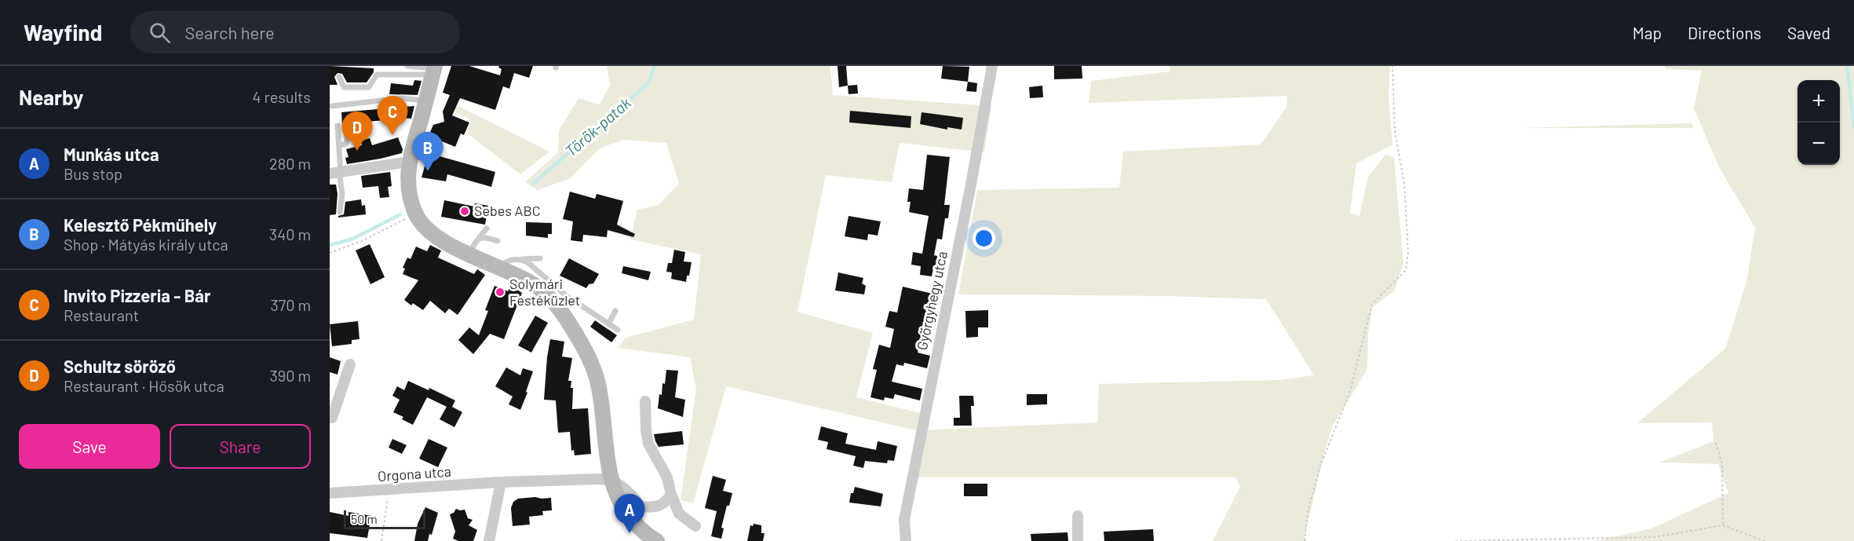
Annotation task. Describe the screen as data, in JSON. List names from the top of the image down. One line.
{"streets":{"street":["Györgyhegy utca","Orgona utca"]},"water":["Török-patak"],"places":["Sebes ABC","Solymári Festéküzlet"],"scale_bar":"50 m","page":{"header":"Wayfind","search":"Search here","nav":["Map","Directions","Saved"],"heading":["Nearby","4 results"],"map_buttons":["+","−"],"pins":["C","D","B","A"],"list":[{"mark":"A","name":"Munkás utca","note":"Bus stop","value":"280 m"},{"mark":"B","name":"Kelesztő Pékműhely","note":"Shop · Mátyás király utca","value":"340 m"},{"mark":"C","name":"Invito Pizzeria - Bár","note":"Restaurant","value":"370 m"},{"mark":"D","name":"Schultz söröző","note":"Restaurant · Hősök utca","value":"390 m"}],"buttons":["Save","Share"],"scale":"50 m"}}
